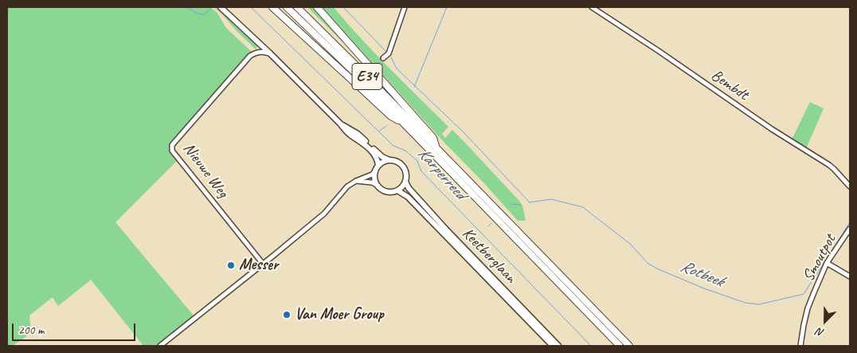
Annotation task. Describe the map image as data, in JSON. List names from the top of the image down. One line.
{"streets":{"highway":["E34"],"main road":["Keetberglaan"],"street":["Bembdt","Nieuwe Weg","Smoutpot"]},"water":["Karperreed","Rotbeek"],"places":["Messer","Van Moer Group"],"scale_bar":"200 m","north":"bottom left"}
